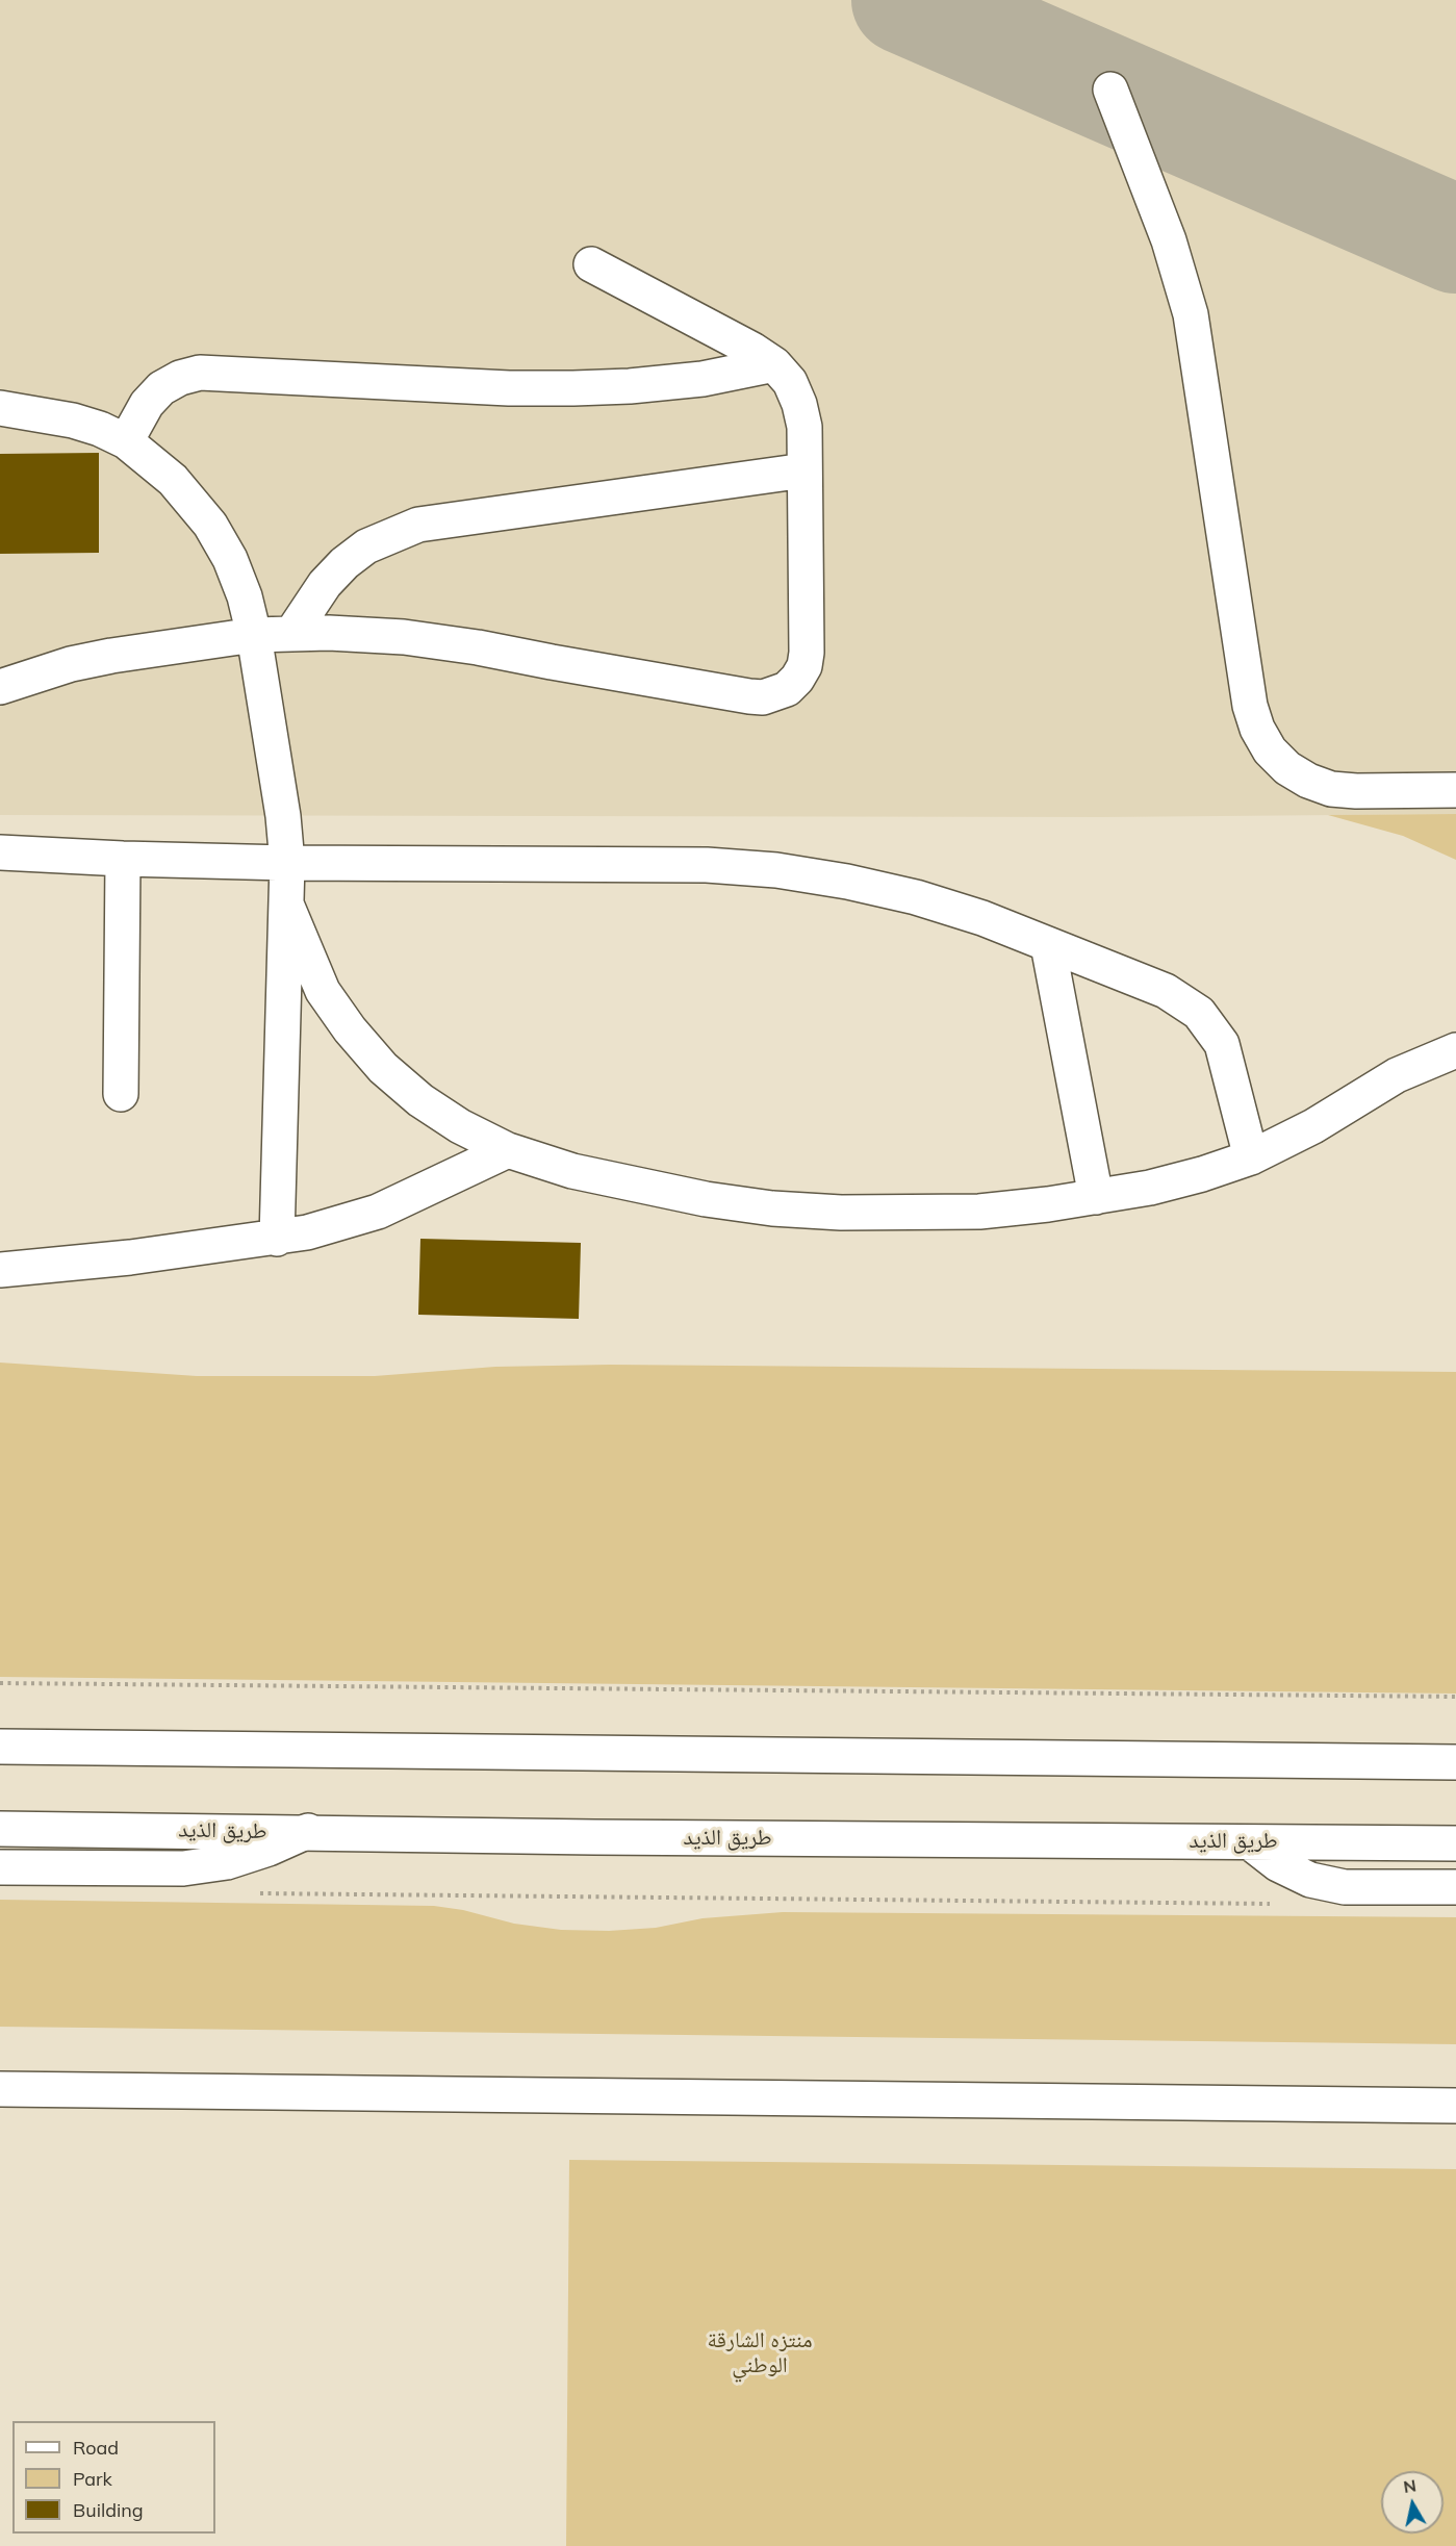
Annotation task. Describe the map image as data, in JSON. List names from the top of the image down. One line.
{"streets":{"main road":["طريق الذيد"]},"parks":["منتزه الشارقة الوطني"],"legend":["Road","Park","Building"],"north":"top"}
